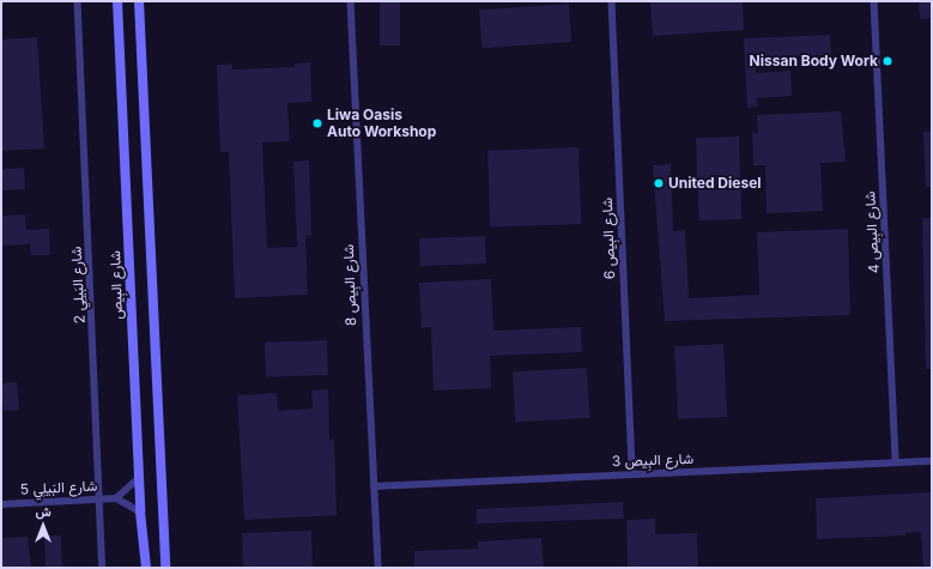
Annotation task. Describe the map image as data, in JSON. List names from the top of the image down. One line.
{"streets":{"street":["شارع البِيص 4","شارع البِيص 6","شارع البَيلِي 2","شارع البِيص","شارع البِيص 8","شارع البِيص 3","شارع البَيلِي 5"]},"crossings":[["شارع البِيص 4","شارع البِيص 3"],["شارع البِيص 6","شارع البِيص 3"],["شارع البَيلِي 2","شارع البَيلِي 5"],["شارع البِيص","شارع البَيلِي 5"],["شارع البِيص 8","شارع البِيص 3"]],"places":["Nissan Body Work","Liwa Oasis Auto Workshop","United Diesel"],"north":"top"}
